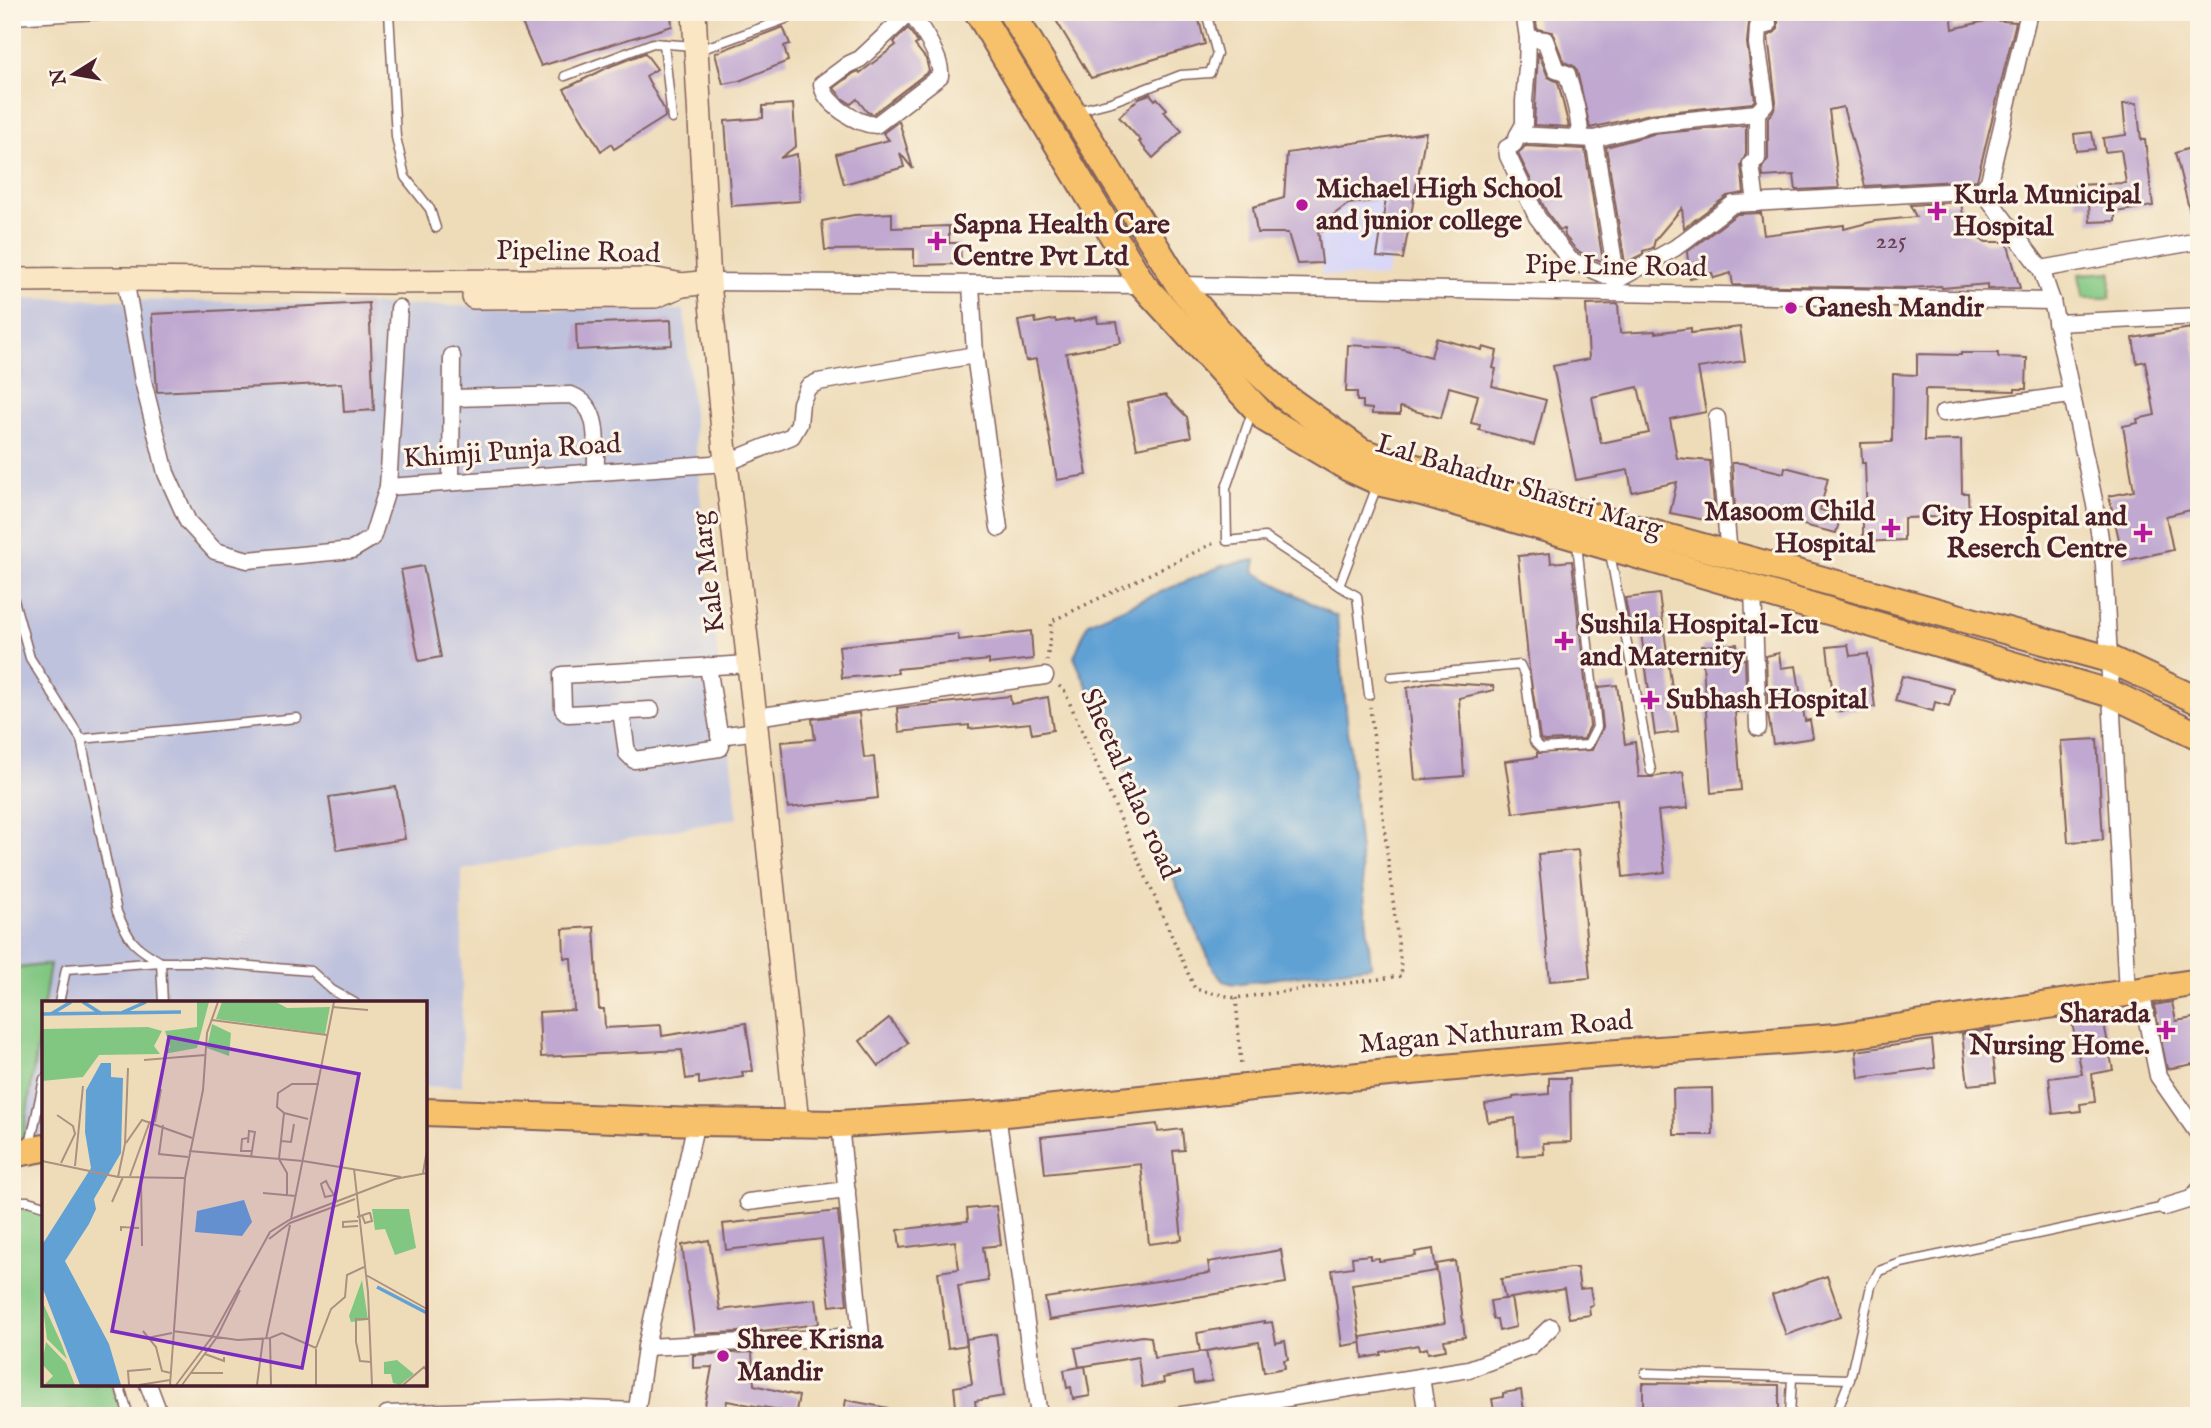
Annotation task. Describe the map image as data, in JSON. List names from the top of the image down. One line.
{"streets":{"main road":["Pipeline Road","Lal Bahadur Shastri Marg","Kale Marg","Magan Nathuram Road"],"street":["Pipe Line Road","Khimji Punja Road"],"path":["Sheetal talao road"]},"crossings":[["Pipeline Road","Khimji Punja Road"],["Pipeline Road","Lal Bahadur Shastri Marg"],["Pipeline Road","Kale Marg"],["Pipe Line Road","Lal Bahadur Shastri Marg"],["Khimji Punja Road","Kale Marg"],["Kale Marg","Magan Nathuram Road"]],"places":{"other":["Michael High School and junior college","Ganesh Mandir","Shree Krisna Mandir"],"health":["Kurla Municipal Hospital","Sapna Health Care Centre Pvt Ltd","Masoom Child Hospital","City Hospital and Reserch Centre","Sushila Hospital-Icu and Maternity","Subhash Hospital","Sharada Nursing Home."]},"house_numbers":["225"],"north":"left"}
